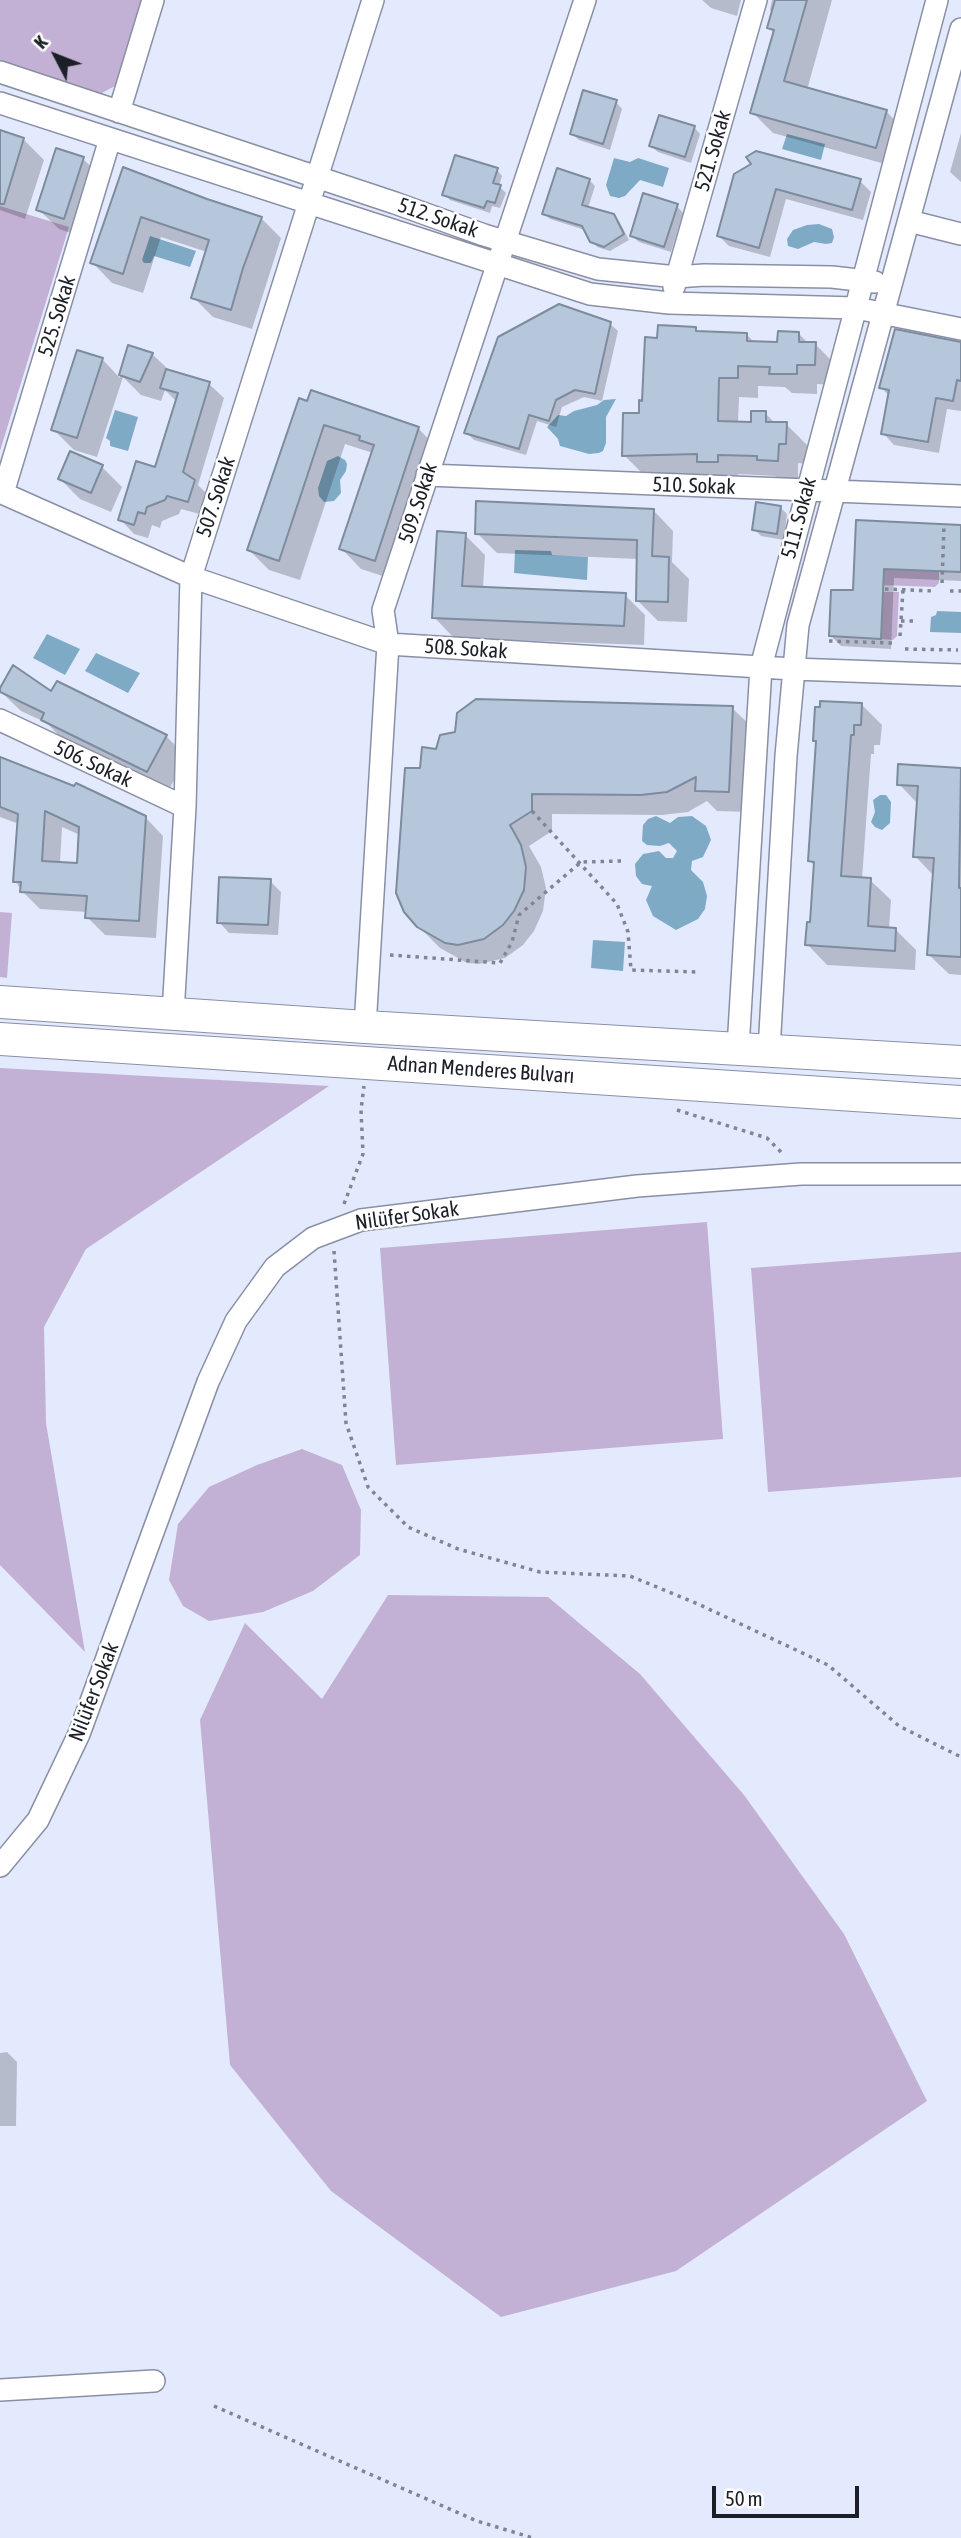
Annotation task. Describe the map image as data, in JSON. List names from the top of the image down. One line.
{"streets":{"main road":["Adnan Menderes Bulvarı"],"street":["521. Sokak","512. Sokak","525. Sokak","510. Sokak","507. Sokak","509. Sokak","511. Sokak","508. Sokak","506. Sokak","Nilüfer Sokak"]},"crossings":[["521. Sokak","512. Sokak"],["512. Sokak","525. Sokak"],["512. Sokak","507. Sokak"],["512. Sokak","509. Sokak"],["512. Sokak","511. Sokak"],["525. Sokak","508. Sokak"],["510. Sokak","509. Sokak"],["510. Sokak","511. Sokak"],["507. Sokak","508. Sokak"],["507. Sokak","506. Sokak"],["507. Sokak","Adnan Menderes Bulvarı"],["509. Sokak","508. Sokak"],["509. Sokak","Adnan Menderes Bulvarı"],["511. Sokak","508. Sokak"],["511. Sokak","Adnan Menderes Bulvarı"]],"scale_bar":"50 m","north":"top left"}
